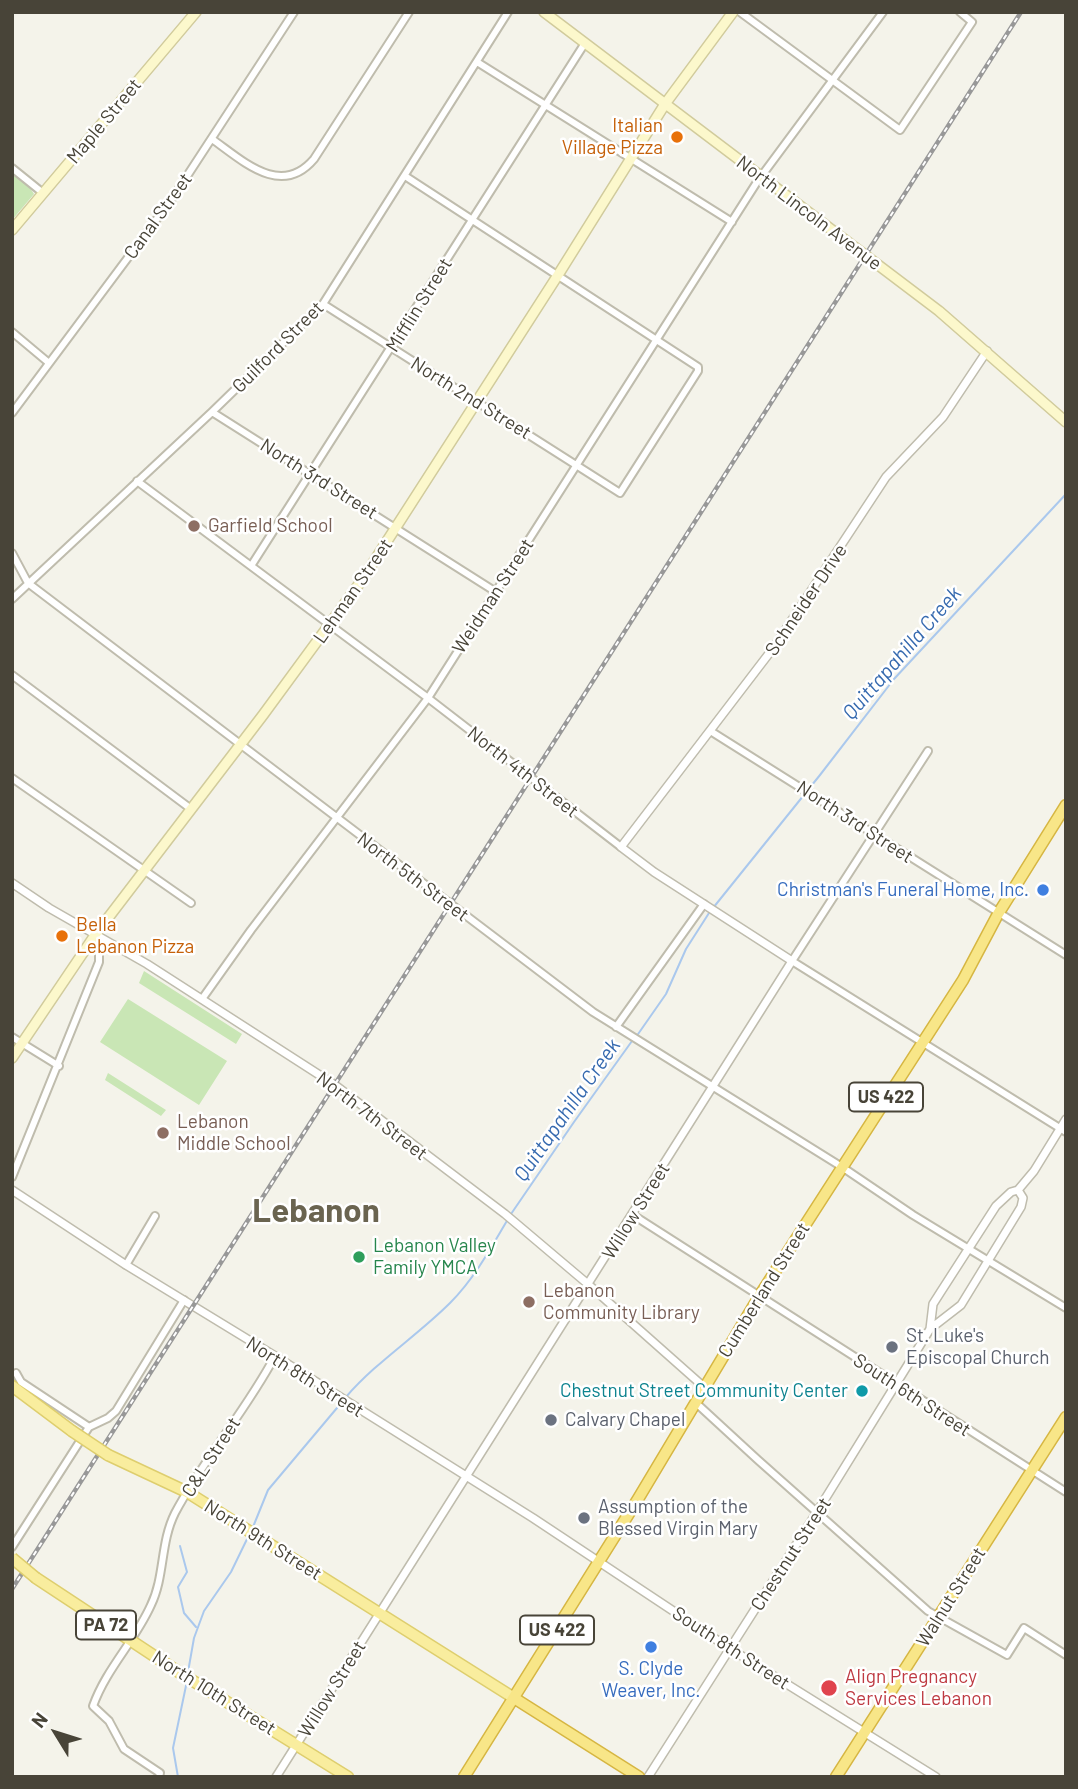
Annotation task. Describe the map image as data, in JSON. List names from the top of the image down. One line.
{"streets":{"highway":["US 422","Cumberland Street","Walnut Street"],"main road":["Maple Street","North Lincoln Avenue","Lehman Street","North 9th Street","PA 72","North 10th Street"],"street":["Canal Street","Mifflin Street","Guilford Street","North 2nd Street","North 3rd Street","Weidman Street","Schneider Drive","North 4th Street","North 5th Street","North 7th Street","Willow Street","North 8th Street","South 6th Street","C&L Street","Chestnut Street","South 8th Street"]},"crossings":[["North Lincoln Avenue","Mifflin Street"],["North Lincoln Avenue","Lehman Street"],["North Lincoln Avenue","Weidman Street"],["North Lincoln Avenue","Schneider Drive"],["Mifflin Street","North 2nd Street"],["Mifflin Street","North 3rd Street"],["Mifflin Street","North 4th Street"],["Guilford Street","North 2nd Street"],["Guilford Street","North 3rd Street"],["Guilford Street","North 4th Street"],["Guilford Street","North 5th Street"],["North 2nd Street","Lehman Street"],["North 2nd Street","Weidman Street"],["North 3rd Street","Lehman Street"],["North 3rd Street","Weidman Street"],["North 3rd Street","Schneider Drive"],["North 3rd Street","Willow Street"],["North 3rd Street","Cumberland Street"],["Lehman Street","North 4th Street"],["Lehman Street","North 5th Street"],["Lehman Street","North 7th Street"],["Weidman Street","North 4th Street"],["Weidman Street","North 5th Street"],["Weidman Street","North 7th Street"],["Schneider Drive","North 4th Street"],["North 4th Street","Willow Street"],["North 4th Street","Cumberland Street"],["North 4th Street","Chestnut Street"],["North 5th Street","Willow Street"],["North 5th Street","Cumberland Street"],["North 5th Street","Chestnut Street"],["North 7th Street","Willow Street"],["North 7th Street","Cumberland Street"],["Willow Street","North 8th Street"],["Willow Street","South 6th Street"],["Willow Street","North 9th Street"],["Willow Street","North 10th Street"],["Cumberland Street","North 8th Street"],["Cumberland Street","South 6th Street"],["Cumberland Street","North 9th Street"],["Cumberland Street","South 8th Street"],["North 8th Street","C&L Street"],["North 8th Street","South 8th Street"],["South 6th Street","Chestnut Street"],["South 6th Street","Walnut Street"],["C&L Street","North 9th Street"],["C&L Street","North 10th Street"],["Chestnut Street","South 8th Street"],["Walnut Street","South 8th Street"]],"districts":["Lebanon"],"water":["Quittapahilla Creek"],"places":["Italian Village Pizza","Garfield School","Christman's Funeral Home, Inc.","Bella Lebanon Pizza","Lebanon Middle School","Lebanon Valley Family YMCA","Lebanon Community Library","St. Luke's Episcopal Church","Chestnut Street Community Center","Calvary Chapel","Assumption of the Blessed Virgin Mary","S. Clyde Weaver, Inc.","Align Pregnancy Services Lebanon"],"north":"top left"}
